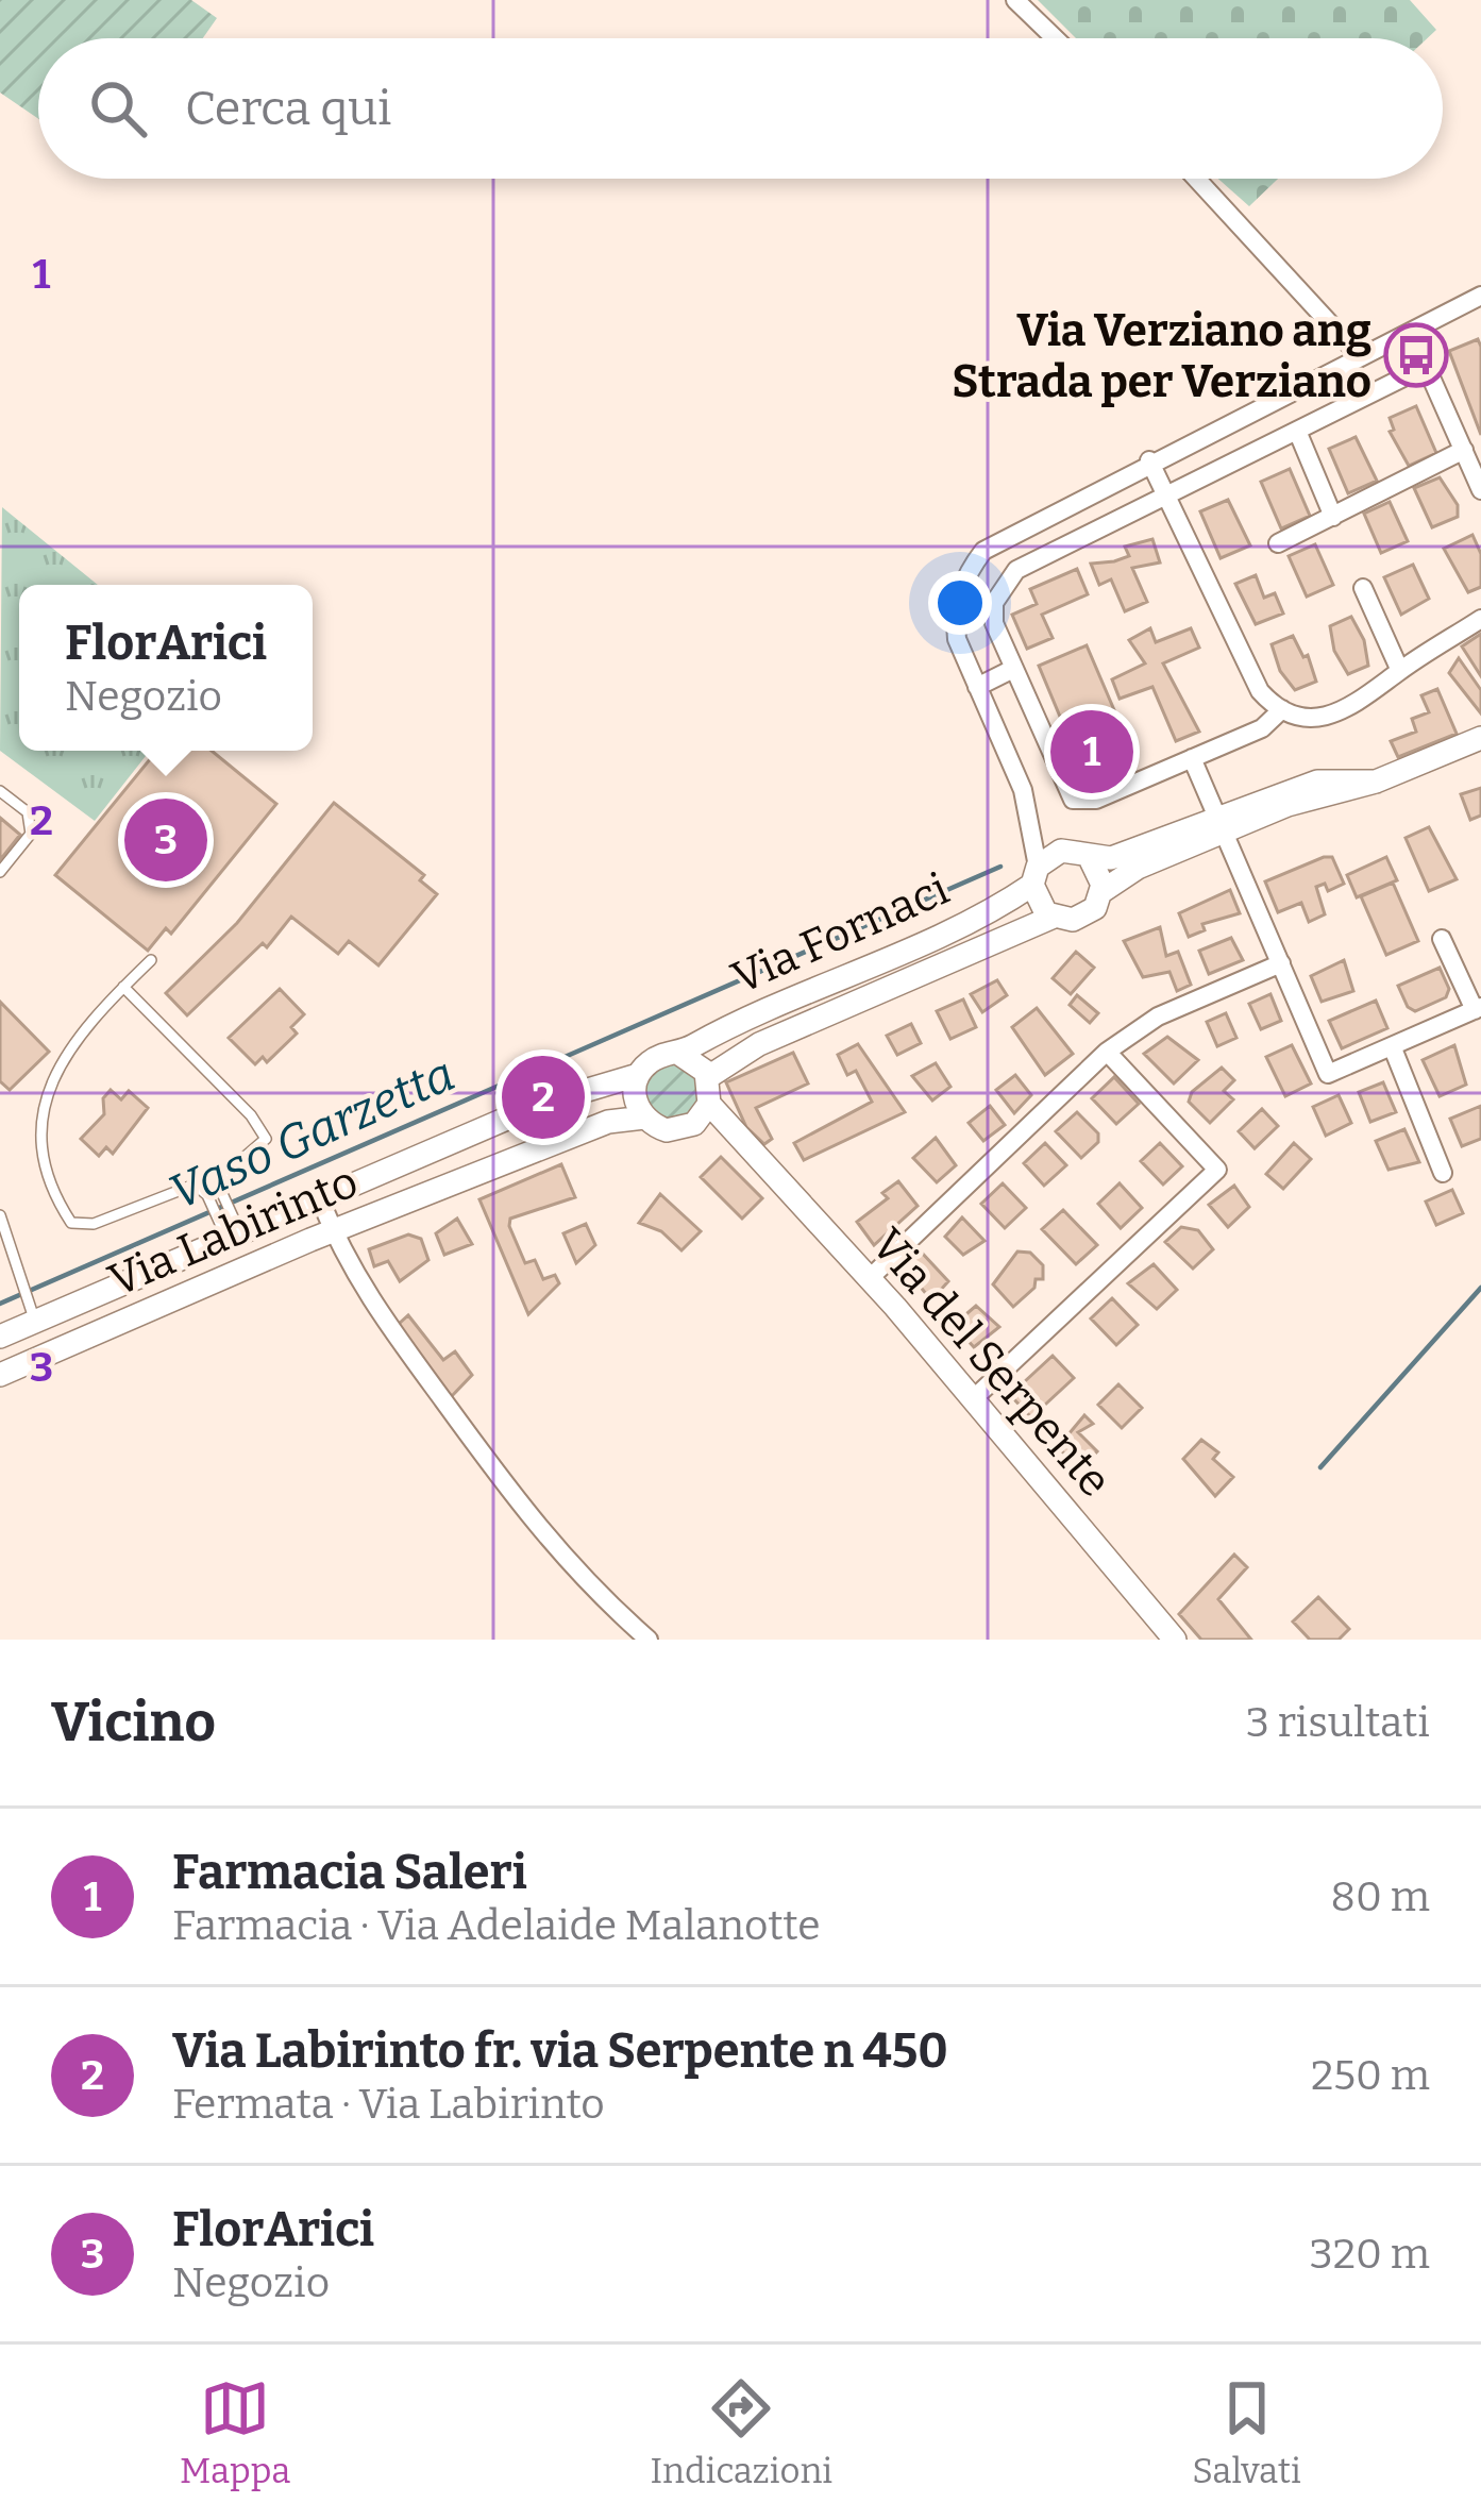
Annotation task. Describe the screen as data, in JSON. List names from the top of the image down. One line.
{"streets":{"street":["Via Fornaci","Via Labirinto","Via del Serpente"]},"crossings":[["Via Fornaci","Via Labirinto"],["Via Fornaci","Via del Serpente"],["Via Labirinto","Via del Serpente"]],"water":["Vaso Garzetta"],"places":{"bus stop":["Via Verziano ang Strada per Verziano"]},"page":{"search":"Cerca qui","popup":["FlorArici","Negozio"],"pins":["1","3","2"],"heading":["Vicino","3 risultati"],"list":[{"mark":"1","name":"Farmacia Saleri","note":"Farmacia · Via Adelaide Malanotte","value":"80 m"},{"mark":"2","name":"Via Labirinto fr. via Serpente n 450","note":"Fermata · Via Labirinto","value":"250 m"},{"mark":"3","name":"FlorArici","note":"Negozio","value":"320 m"}],"nav":["Mappa","Indicazioni","Salvati"]},"grid":{"rows":["1","2","3"]}}
